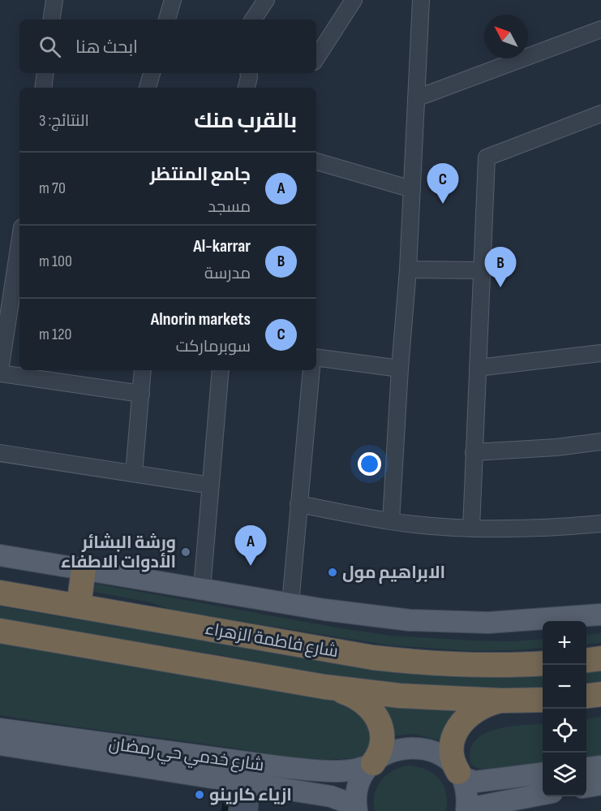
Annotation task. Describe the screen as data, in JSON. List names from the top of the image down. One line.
{"streets":{"highway":["شارع فاطمة الزهراء"],"main road":["شارع خدمي حي رمضان"]},"places":["ورشة البشائر الأدوات الاطفاء","الابراهيم مول","ازياء كارينو"],"north":"top left","page":{"search":"ابحث هنا","heading":["بالقرب منك","النتائج: 3"],"list":[{"mark":"A","name":"جامع المنتظر","note":"مسجد","value":"70 m"},{"mark":"B","name":"Al-karrar","note":"مدرسة","value":"100 m"},{"mark":"C","name":"Alnorin markets","note":"سوبرماركت","value":"120 m"}],"pins":["C","B","A"],"map_buttons":["+","−"]}}
